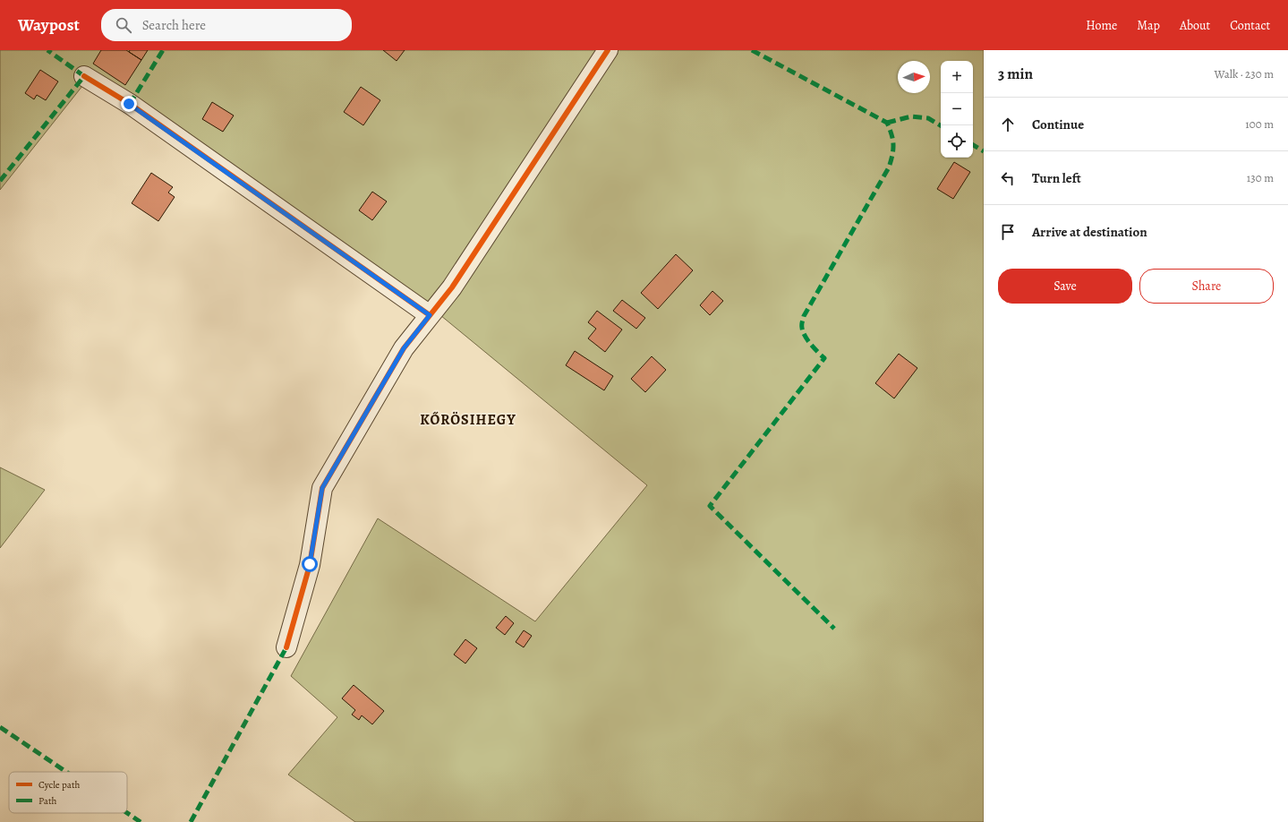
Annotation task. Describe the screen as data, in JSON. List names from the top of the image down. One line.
{"districts":["KŐRÖSIHEGY"],"legend":["Cycle path","Path"],"north":"right","page":{"header":"Waypost","search":"Search here","nav":["Home","Map","About","Contact"],"heading":["3 min","Walk · 230 m"],"map_buttons":["+","−"],"list":[["Continue","100 m"],["Turn left","130 m"],"Arrive at destination"],"buttons":["Save","Share"]}}
